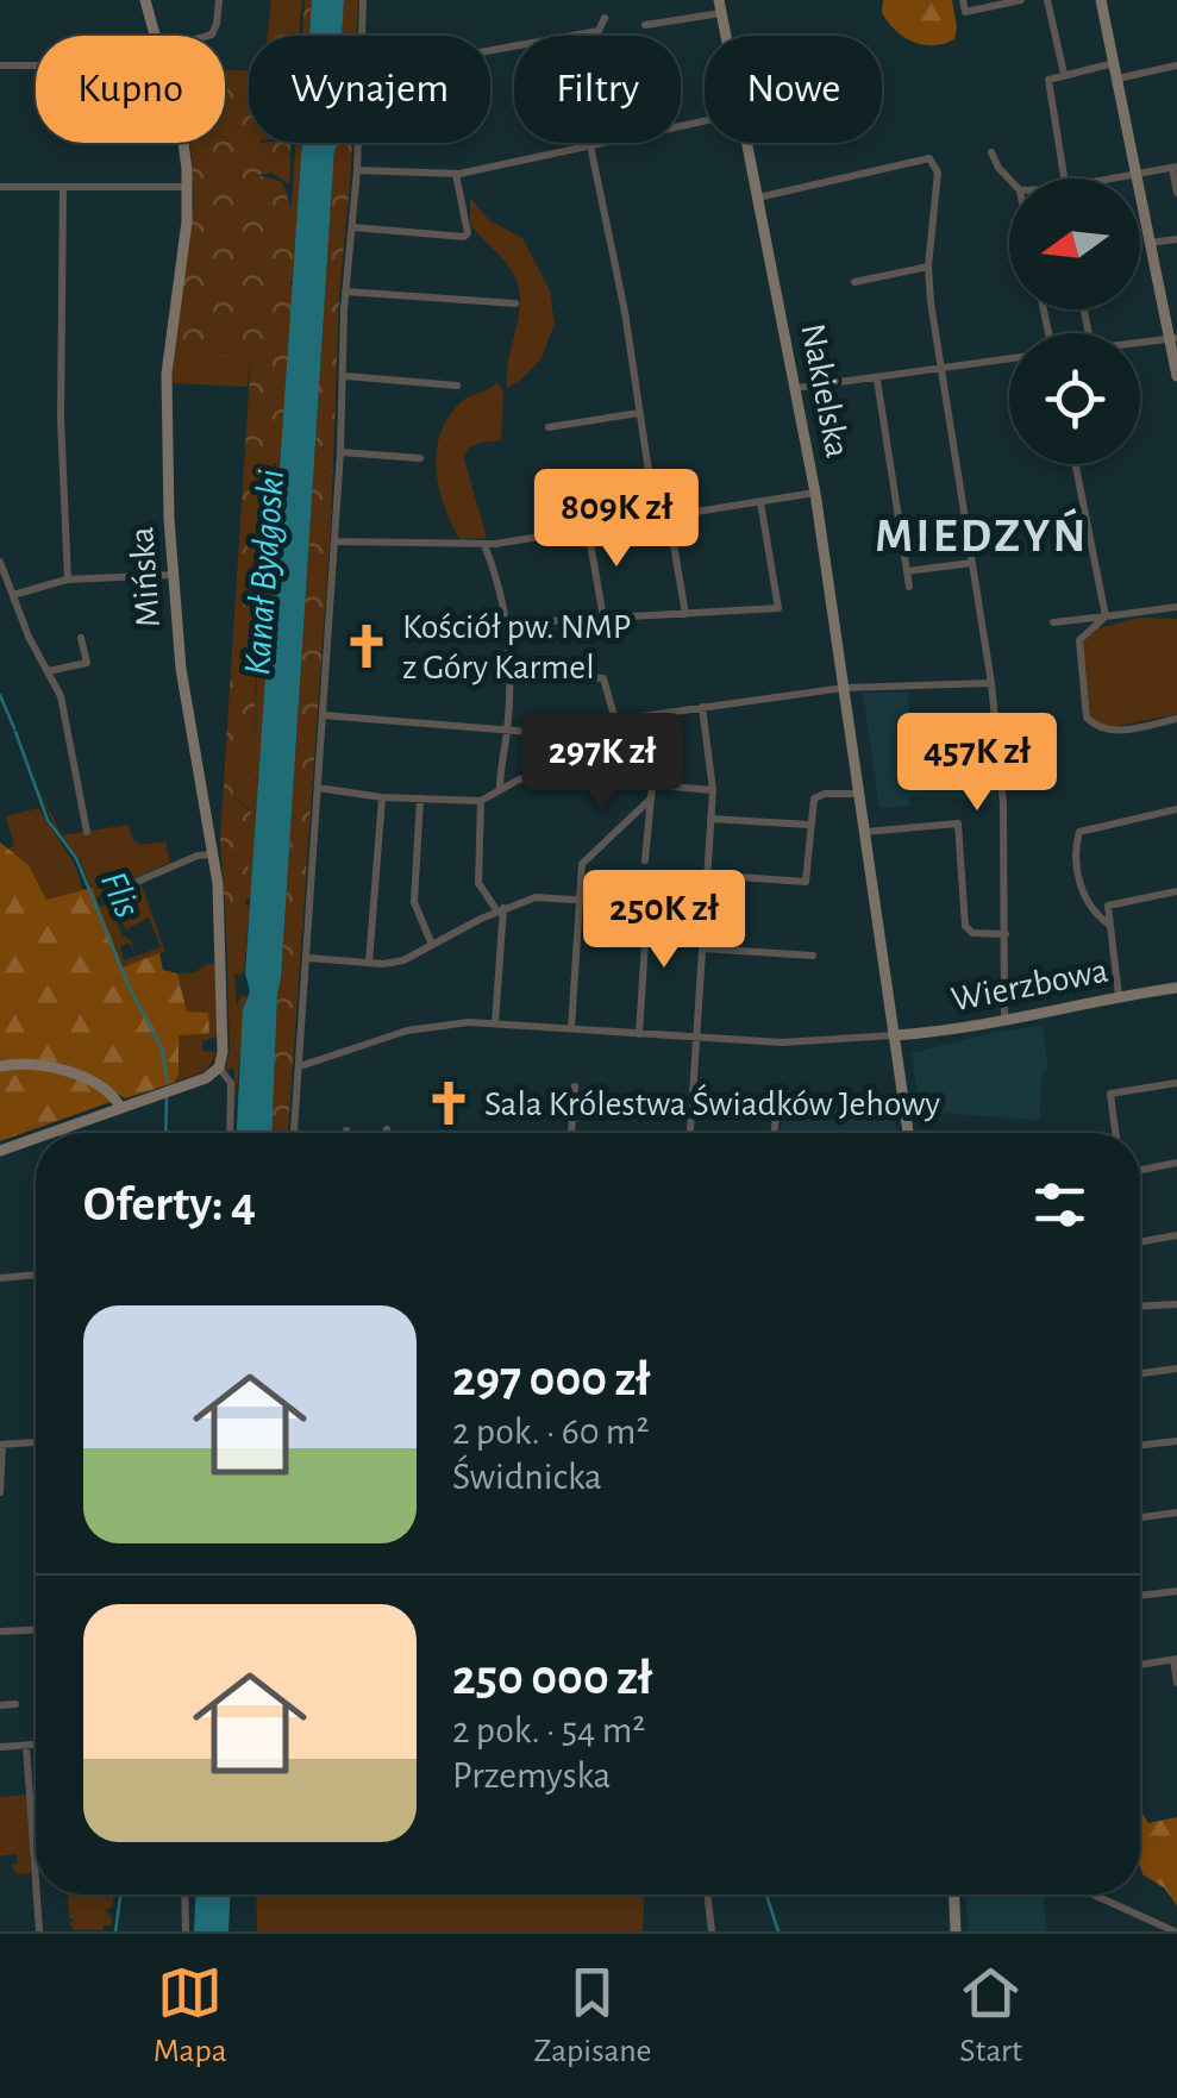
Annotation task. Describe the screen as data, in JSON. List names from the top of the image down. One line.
{"streets":{"street":["Nakielska","Mińska","Wierzbowa"]},"crossings":[["Nakielska","Wierzbowa"]],"districts":["MIEDZYŃ"],"water":["Kanał Bydgoski","Flis"],"places":{"church":["Kościół pw. NMP z Góry Karmel","Sala Królestwa Świadków Jehowy"]},"north":"left","page":{"chip":["Kupno","Wynajem","Filtry","Nowe"],"price":["809K zł","297K zł","457K zł","250K zł"],"heading":"Oferty: 4","list":[{"name":"297 000 zł","note":"2 pok. · 60 m² · Świdnicka"},{"name":"250 000 zł","note":"2 pok. · 54 m² · Przemyska"}],"tabs":["Mapa","Zapisane","Start"]}}
